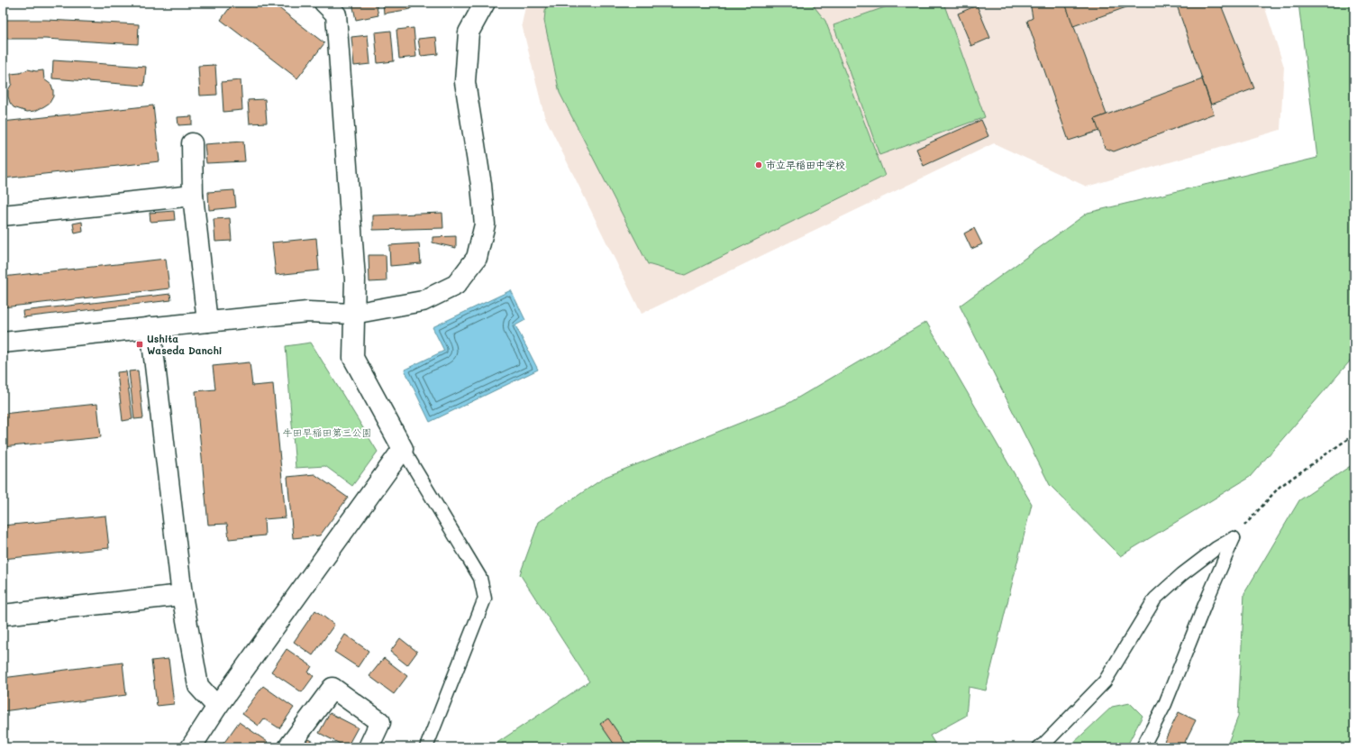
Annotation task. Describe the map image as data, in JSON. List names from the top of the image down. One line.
{"parks":["牛田早稲田第三公園"],"places":{"other":["市立早稲田中学校"],"transit":["Ushita Waseda Danchi"]}}
